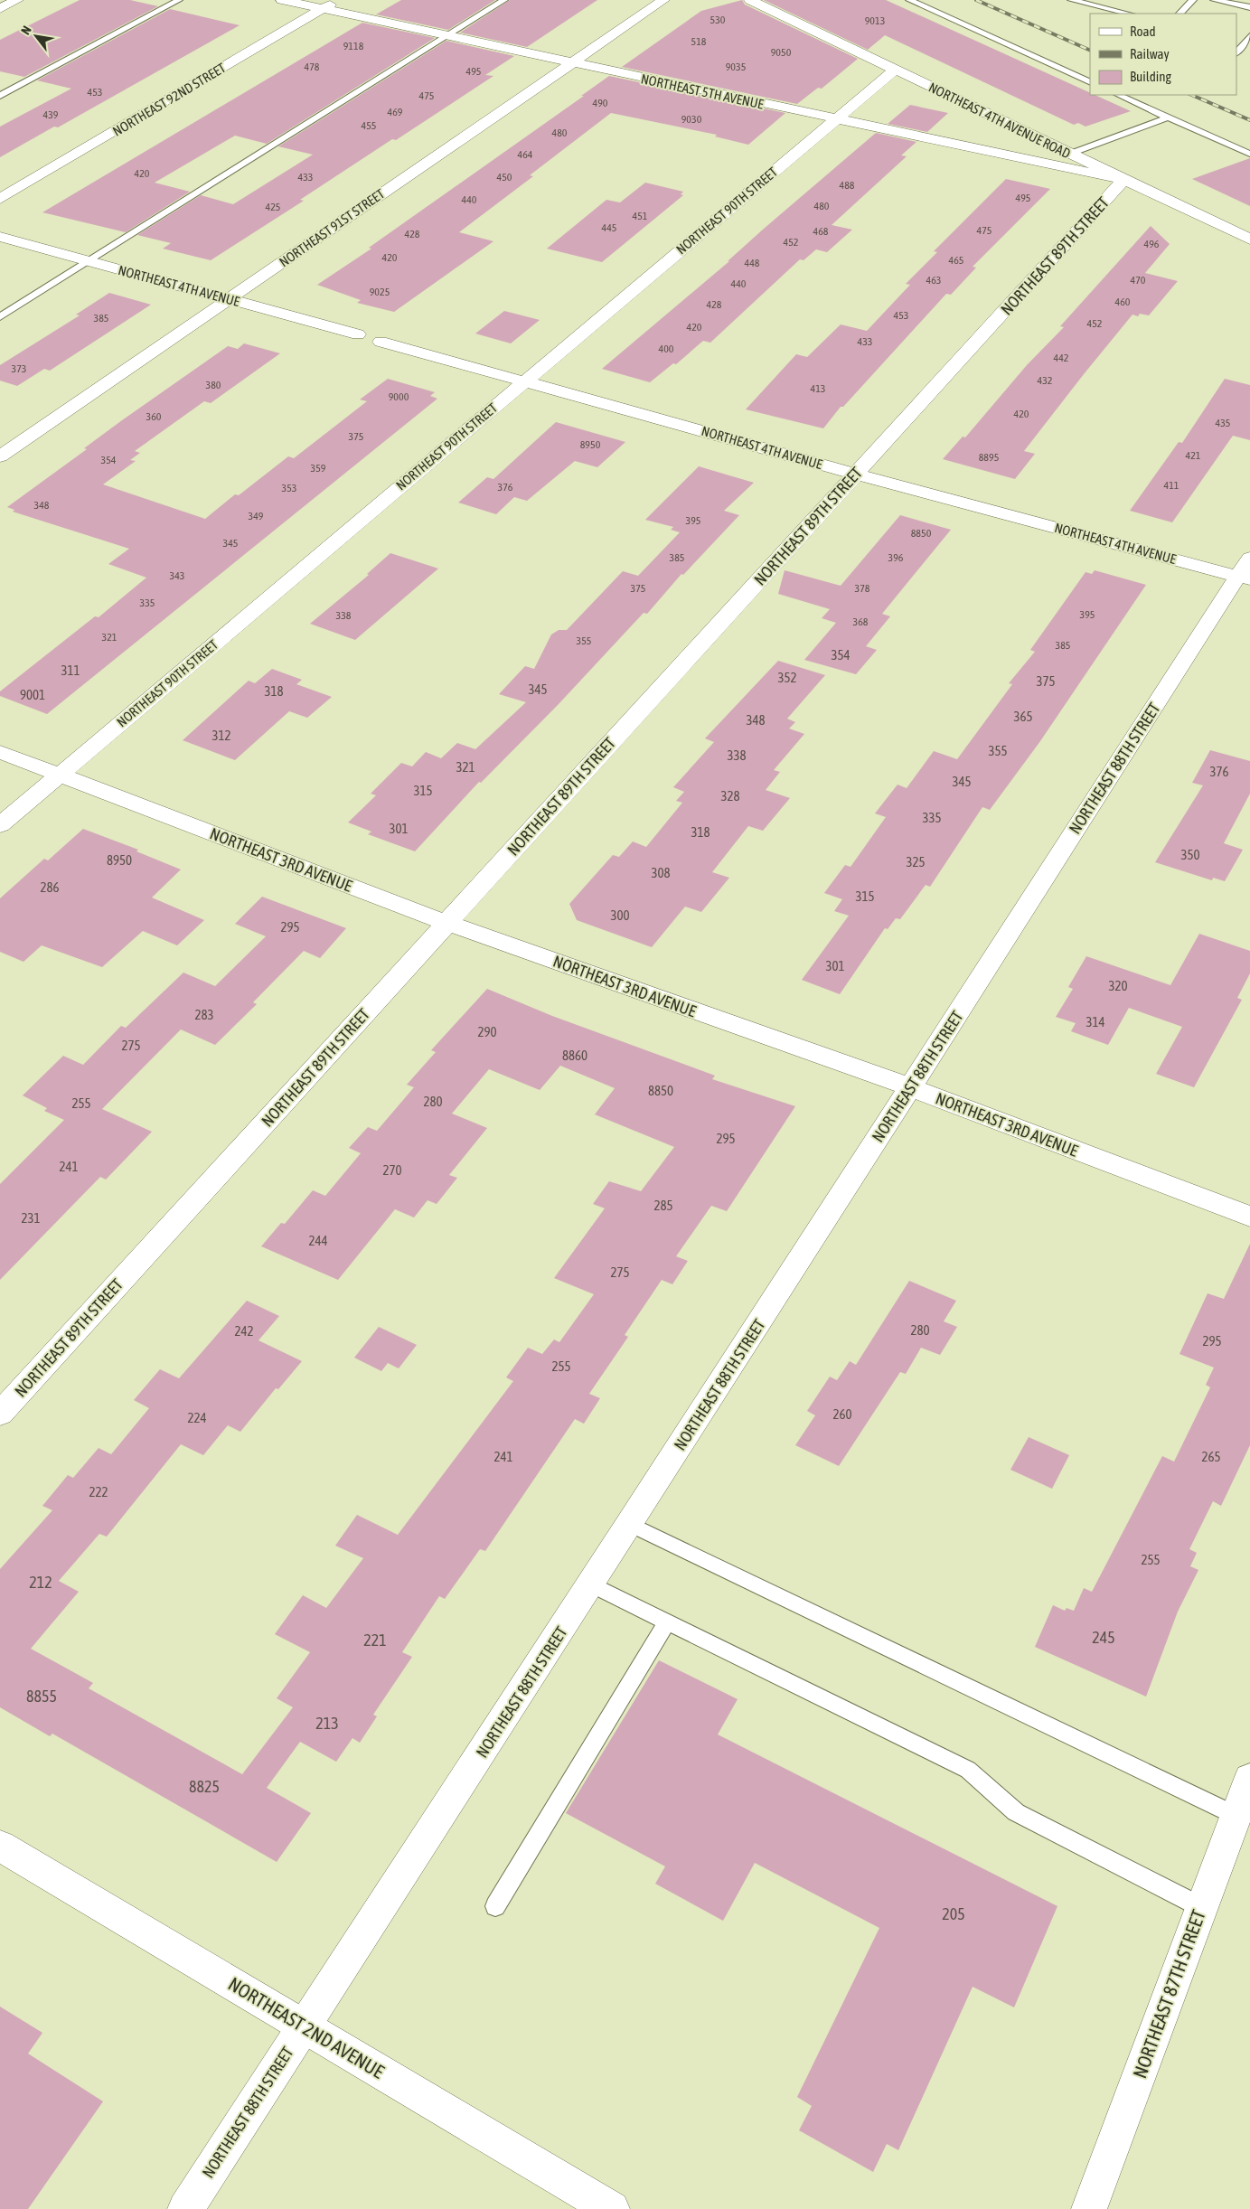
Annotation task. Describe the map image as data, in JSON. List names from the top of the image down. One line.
{"streets":{"street":["NORTHEAST 5TH AVENUE","NORTHEAST 92ND STREET","NORTHEAST 4TH AVENUE ROAD","NORTHEAST 90TH STREET","NORTHEAST 91ST STREET","NORTHEAST 89TH STREET","NORTHEAST 4TH AVENUE","NORTHEAST 88TH STREET","NORTHEAST 3RD AVENUE","NORTHEAST 87TH STREET","NORTHEAST 2ND AVENUE"]},"crossings":[["NORTHEAST 5TH AVENUE","NORTHEAST 92ND STREET"],["NORTHEAST 5TH AVENUE","NORTHEAST 4TH AVENUE ROAD"],["NORTHEAST 5TH AVENUE","NORTHEAST 90TH STREET"],["NORTHEAST 5TH AVENUE","NORTHEAST 91ST STREET"],["NORTHEAST 5TH AVENUE","NORTHEAST 89TH STREET"],["NORTHEAST 4TH AVENUE ROAD","NORTHEAST 90TH STREET"],["NORTHEAST 4TH AVENUE ROAD","NORTHEAST 89TH STREET"],["NORTHEAST 90TH STREET","NORTHEAST 4TH AVENUE"],["NORTHEAST 90TH STREET","NORTHEAST 3RD AVENUE"],["NORTHEAST 91ST STREET","NORTHEAST 4TH AVENUE"],["NORTHEAST 89TH STREET","NORTHEAST 4TH AVENUE"],["NORTHEAST 89TH STREET","NORTHEAST 3RD AVENUE"],["NORTHEAST 4TH AVENUE","NORTHEAST 88TH STREET"],["NORTHEAST 88TH STREET","NORTHEAST 3RD AVENUE"],["NORTHEAST 88TH STREET","NORTHEAST 2ND AVENUE"]],"house_numbers":["530","9013","518","9118","9050","478","9035","495","453","475","490","469","439","9030","455","480","464","420","433","450","488","495","440","480","425","451","445","475","468","428","452","496","420","465","448","463","470","440","9025","460","428","453","385","452","420","433","400","442","373","432","380","413","9000","420","360","435","375","8950","421","8895","354","359","411","376","353","348","349","395","8850","345","385","396","343","375","378","335","395","338","368","321","355","385","354","311","352","375","345","318","9001","365","348","312","355","338","321","376","345","315","328","335","301","318","350","8950","325","308","286","315","300","295","301","320","283","314","290","275","8860","8850","280","255","295","241","270","285","231","244","275","280","242","295","255","260","224","241","265","222","255","212","245","221","8855","213","8825","205"],"legend":["Road","Railway","Building"],"north":"top left"}
